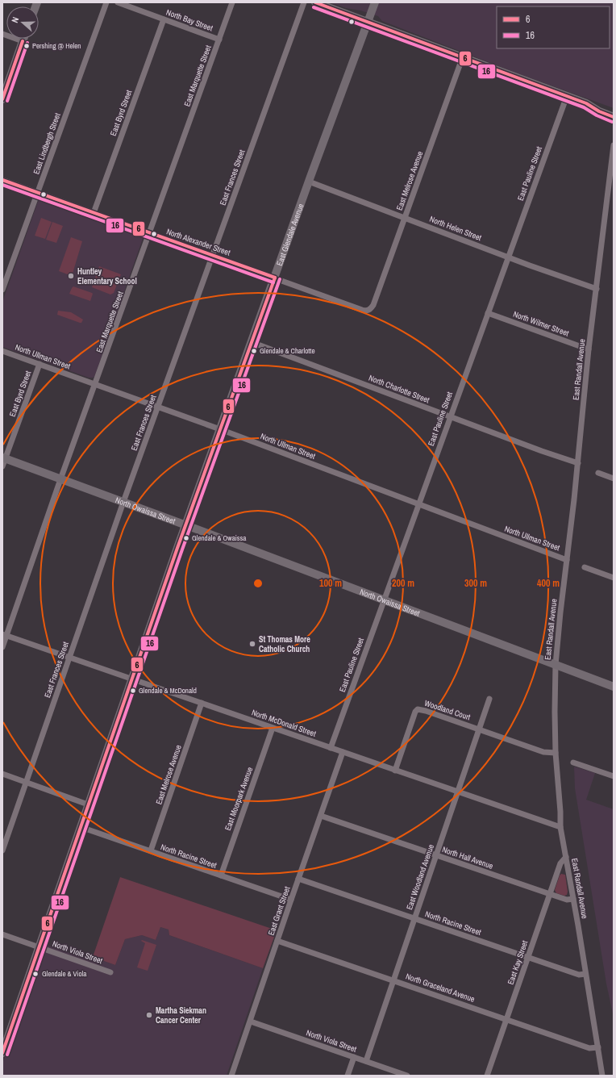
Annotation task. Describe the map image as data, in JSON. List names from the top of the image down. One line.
{"streets":{"street":["North Bay Street","East Marquette Street","East Byrd Street","East Lindbergh Street","East Pauline Street","East Frances Street","East Melrose Avenue","North Helen Street","East Glendale Avenue","North Alexander Street","North Wilmer Street","North Ullman Street","East Randall Avenue","North Charlotte Street","North Owaissa Street","Woodland Court","North McDonald Street","East Moorpark Avenue","North Racine Street","North Hall Avenue","East Woodland Avenue","East Grant Street","North Viola Street","East Kay Street","North Graceland Avenue"]},"crossings":[["North Bay Street","East Marquette Street"],["North Bay Street","East Byrd Street"],["East Marquette Street","North Alexander Street"],["East Marquette Street","North Ullman Street"],["East Marquette Street","North Owaissa Street"],["East Marquette Street","North McDonald Street"],["East Byrd Street","North Alexander Street"],["East Byrd Street","North Ullman Street"],["East Byrd Street","North Owaissa Street"],["East Lindbergh Street","North Alexander Street"],["East Pauline Street","North Helen Street"],["East Pauline Street","North Wilmer Street"],["East Pauline Street","North Ullman Street"],["East Pauline Street","North Charlotte Street"],["East Pauline Street","North Owaissa Street"],["East Pauline Street","North McDonald Street"],["East Frances Street","North Alexander Street"],["East Frances Street","North Ullman Street"],["East Frances Street","North Owaissa Street"],["East Frances Street","North McDonald Street"],["East Melrose Avenue","North Helen Street"],["East Melrose Avenue","North Alexander Street"],["East Melrose Avenue","North McDonald Street"],["East Melrose Avenue","North Racine Street"],["North Helen Street","East Glendale Avenue"],["North Helen Street","East Randall Avenue"],["East Glendale Avenue","North Alexander Street"],["East Glendale Avenue","North Ullman Street"],["East Glendale Avenue","North Charlotte Street"],["East Glendale Avenue","North Owaissa Street"],["East Glendale Avenue","North McDonald Street"],["East Glendale Avenue","North Racine Street"],["East Glendale Avenue","North Viola Street"],["North Wilmer Street","East Randall Avenue"],["North Ullman Street","East Randall Avenue"],["East Randall Avenue","North Charlotte Street"],["East Randall Avenue","North Owaissa Street"],["East Randall Avenue","North McDonald Street"],["East Randall Avenue","North Racine Street"],["East Randall Avenue","North Hall Avenue"],["East Randall Avenue","East Kay Street"],["East Randall Avenue","North Graceland Avenue"],["Woodland Court","North McDonald Street"],["Woodland Court","East Woodland Avenue"],["North McDonald Street","East Moorpark Avenue"],["North McDonald Street","East Woodland Avenue"],["North McDonald Street","East Grant Street"],["East Moorpark Avenue","North Racine Street"],["North Racine Street","East Woodland Avenue"],["North Racine Street","East Grant Street"],["North Racine Street","East Kay Street"],["North Hall Avenue","East Woodland Avenue"],["North Hall Avenue","East Grant Street"],["North Hall Avenue","East Kay Street"],["East Woodland Avenue","North Viola Street"],["East Woodland Avenue","North Graceland Avenue"],["East Grant Street","North Viola Street"],["East Grant Street","North Graceland Avenue"],["East Kay Street","North Graceland Avenue"]],"places":["Pershing @ Helen","Huntley Elementary School","Glendale & Charlotte","Glendale & Owaissa","St Thomas More Catholic Church","Glendale & McDonald","Glendale & Viola","Martha Siekman Cancer Center"],"lines":["transit line 6","transit line 16"],"legend":["6","16"],"north":"left","rings":["100 m","200 m","300 m","400 m"]}
